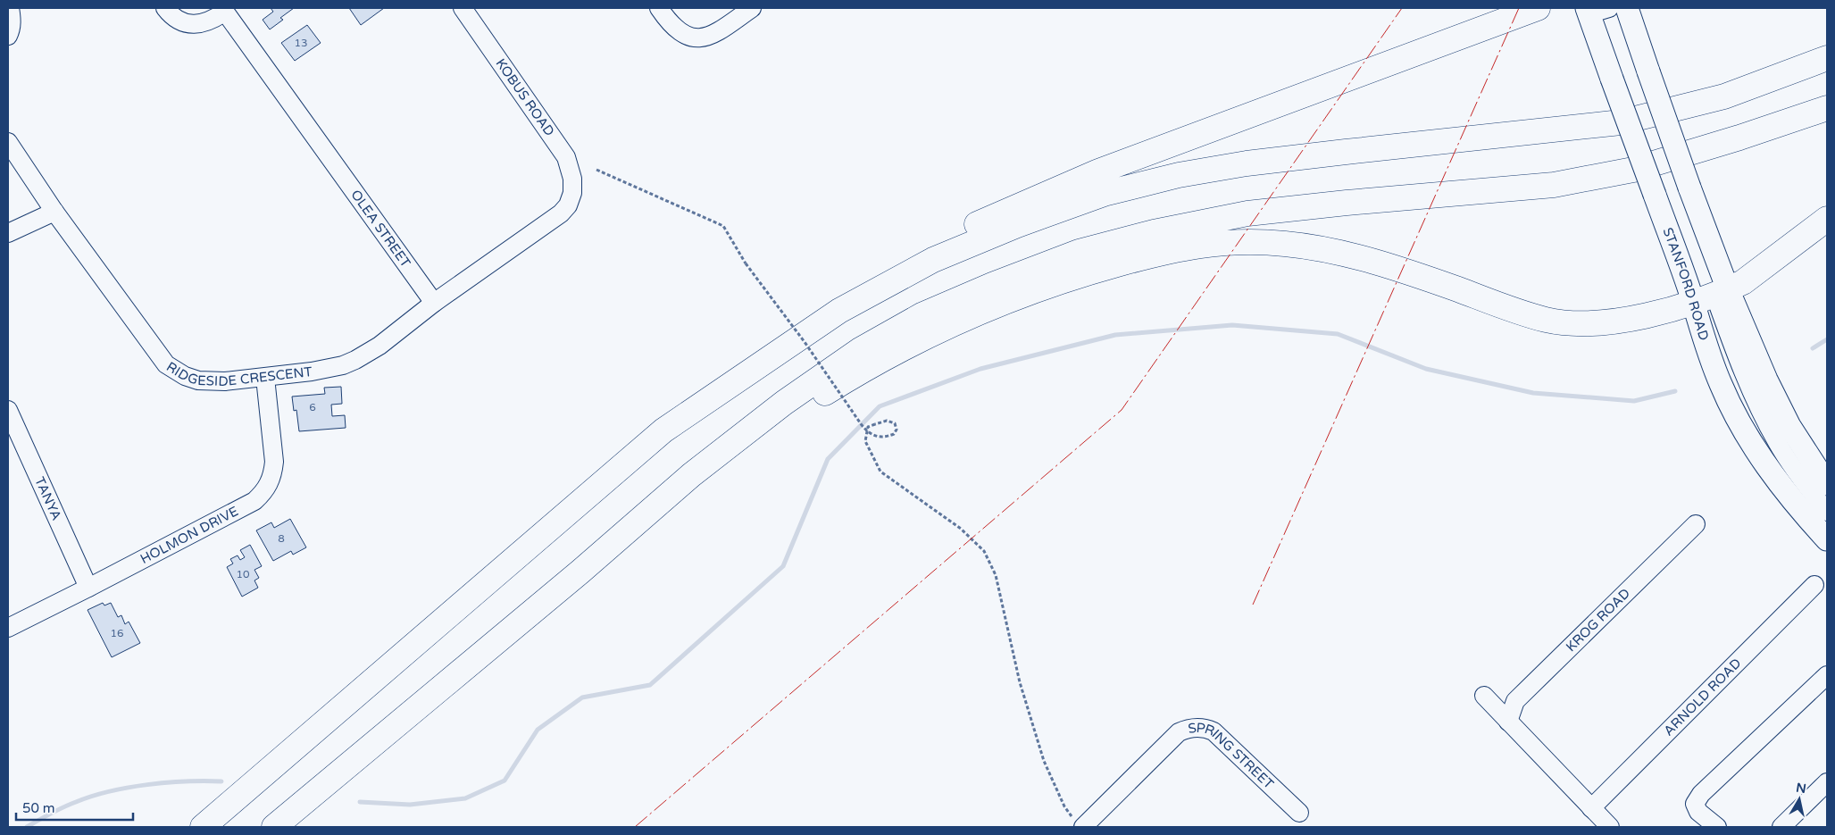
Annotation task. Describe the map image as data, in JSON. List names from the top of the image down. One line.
{"streets":{"main road":["STANFORD ROAD"],"street":["KOBUS ROAD","OLEA STREET","RIDGESIDE CRESCENT","TANYA","HOLMON DRIVE","KROG ROAD","ARNOLD ROAD","SPRING STREET"]},"crossings":[["KOBUS ROAD","OLEA STREET"],["KOBUS ROAD","RIDGESIDE CRESCENT"],["OLEA STREET","RIDGESIDE CRESCENT"],["RIDGESIDE CRESCENT","HOLMON DRIVE"],["TANYA","HOLMON DRIVE"]],"house_numbers":["13","6","8","10","16"],"scale_bar":"50 m","north":"top"}
